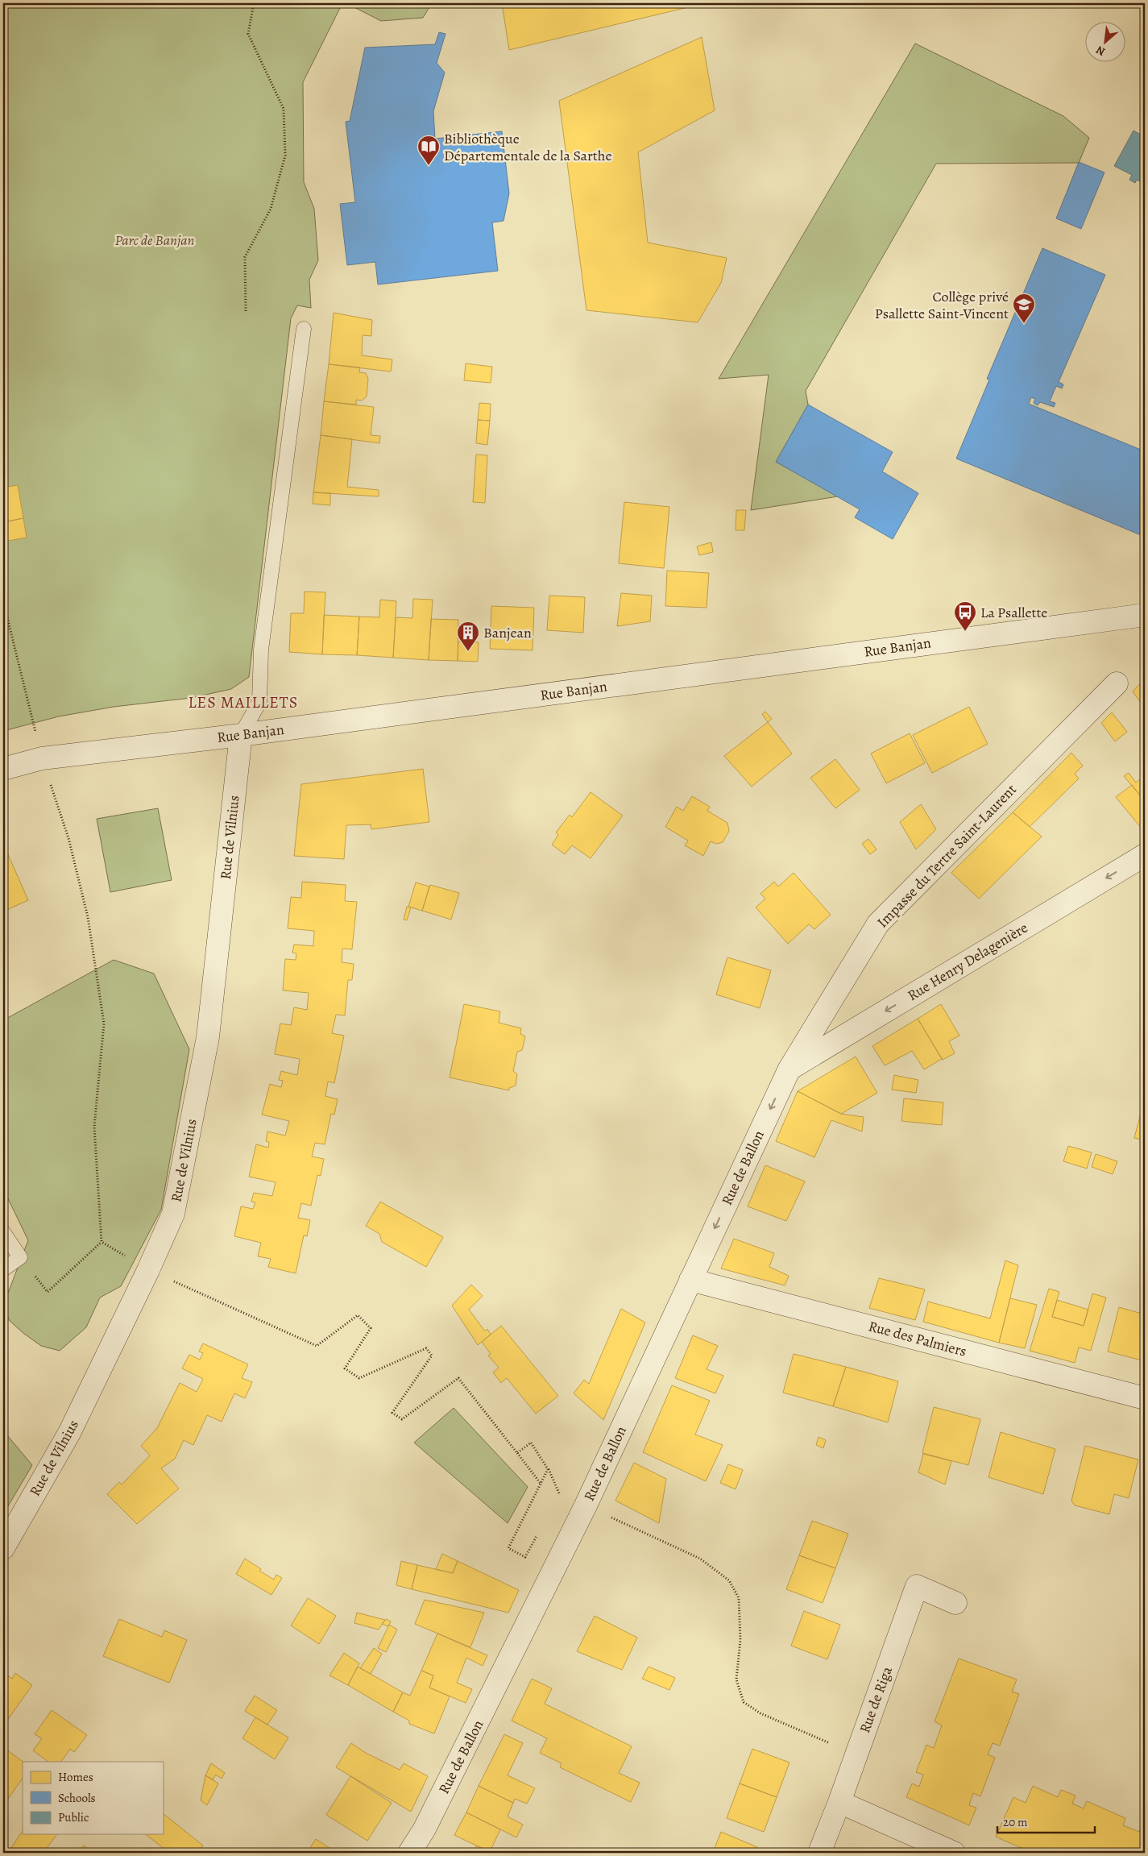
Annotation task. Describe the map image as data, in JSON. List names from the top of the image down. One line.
{"streets":{"street":["Rue Banjan","Rue de Vilnius","Impasse du Tertre Saint-Laurent","Rue Henry Delagenière","Rue de Ballon","Rue des Palmiers","Rue de Riga"]},"crossings":[["Rue Banjan","Rue de Vilnius"],["Impasse du Tertre Saint-Laurent","Rue Henry Delagenière"],["Impasse du Tertre Saint-Laurent","Rue de Ballon"],["Rue Henry Delagenière","Rue de Ballon"],["Rue de Ballon","Rue des Palmiers"]],"one_way":["Rue Henry Delagenière"],"districts":["LES MAILLETS"],"parks":["Parc de Banjan"],"places":{"library":["Bibliothèque Départementale de la Sarthe"],"school or university":["Collège privé Psallette Saint-Vincent"],"bus stop":["La Psallette"],"building":["Banjean"]},"legend":["Homes","Schools","Public"],"scale_bar":"20 m","north":"bottom left"}
